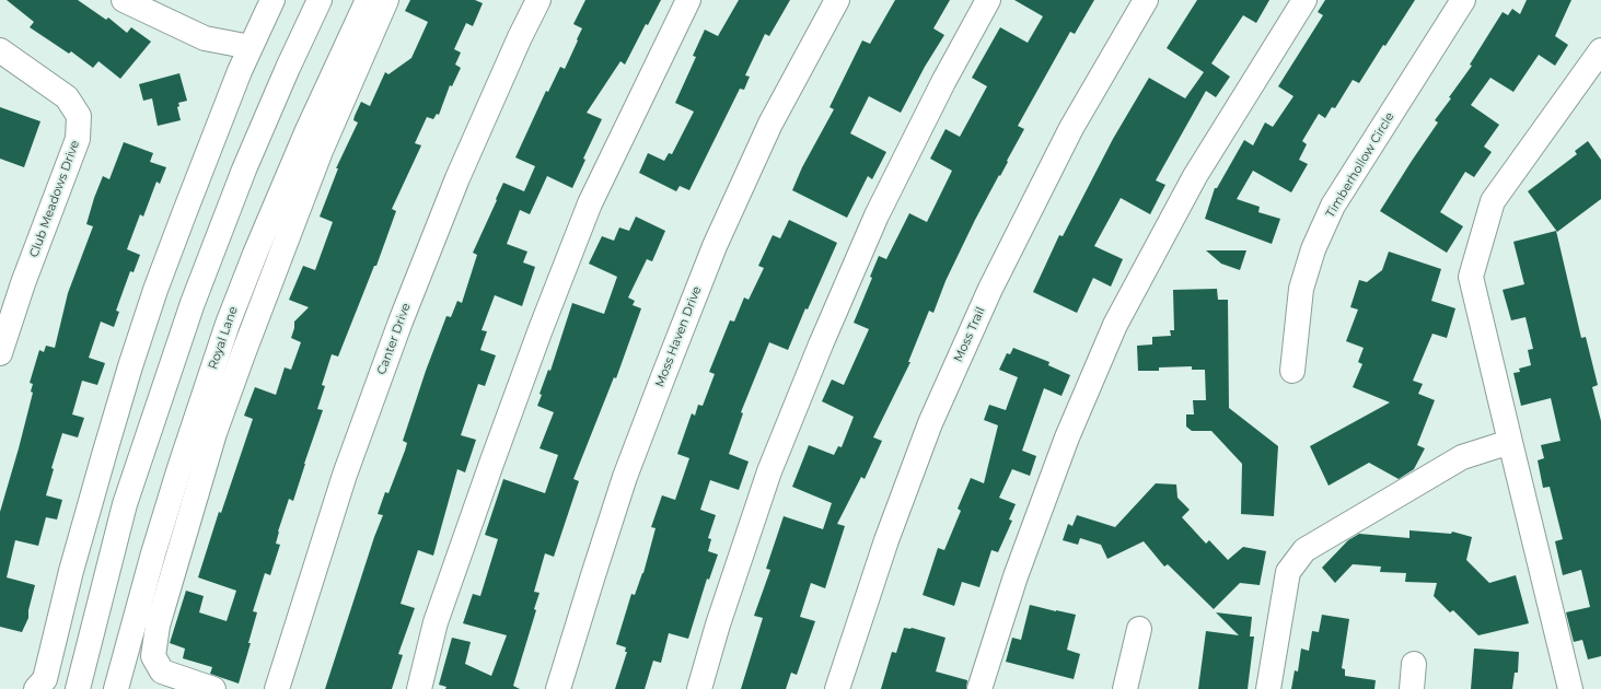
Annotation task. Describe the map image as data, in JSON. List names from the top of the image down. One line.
{"streets":{"street":["Timberhollow Circle","Club Meadows Drive","Moss Trail","Moss Haven Drive","Royal Lane","Canter Drive"]}}
